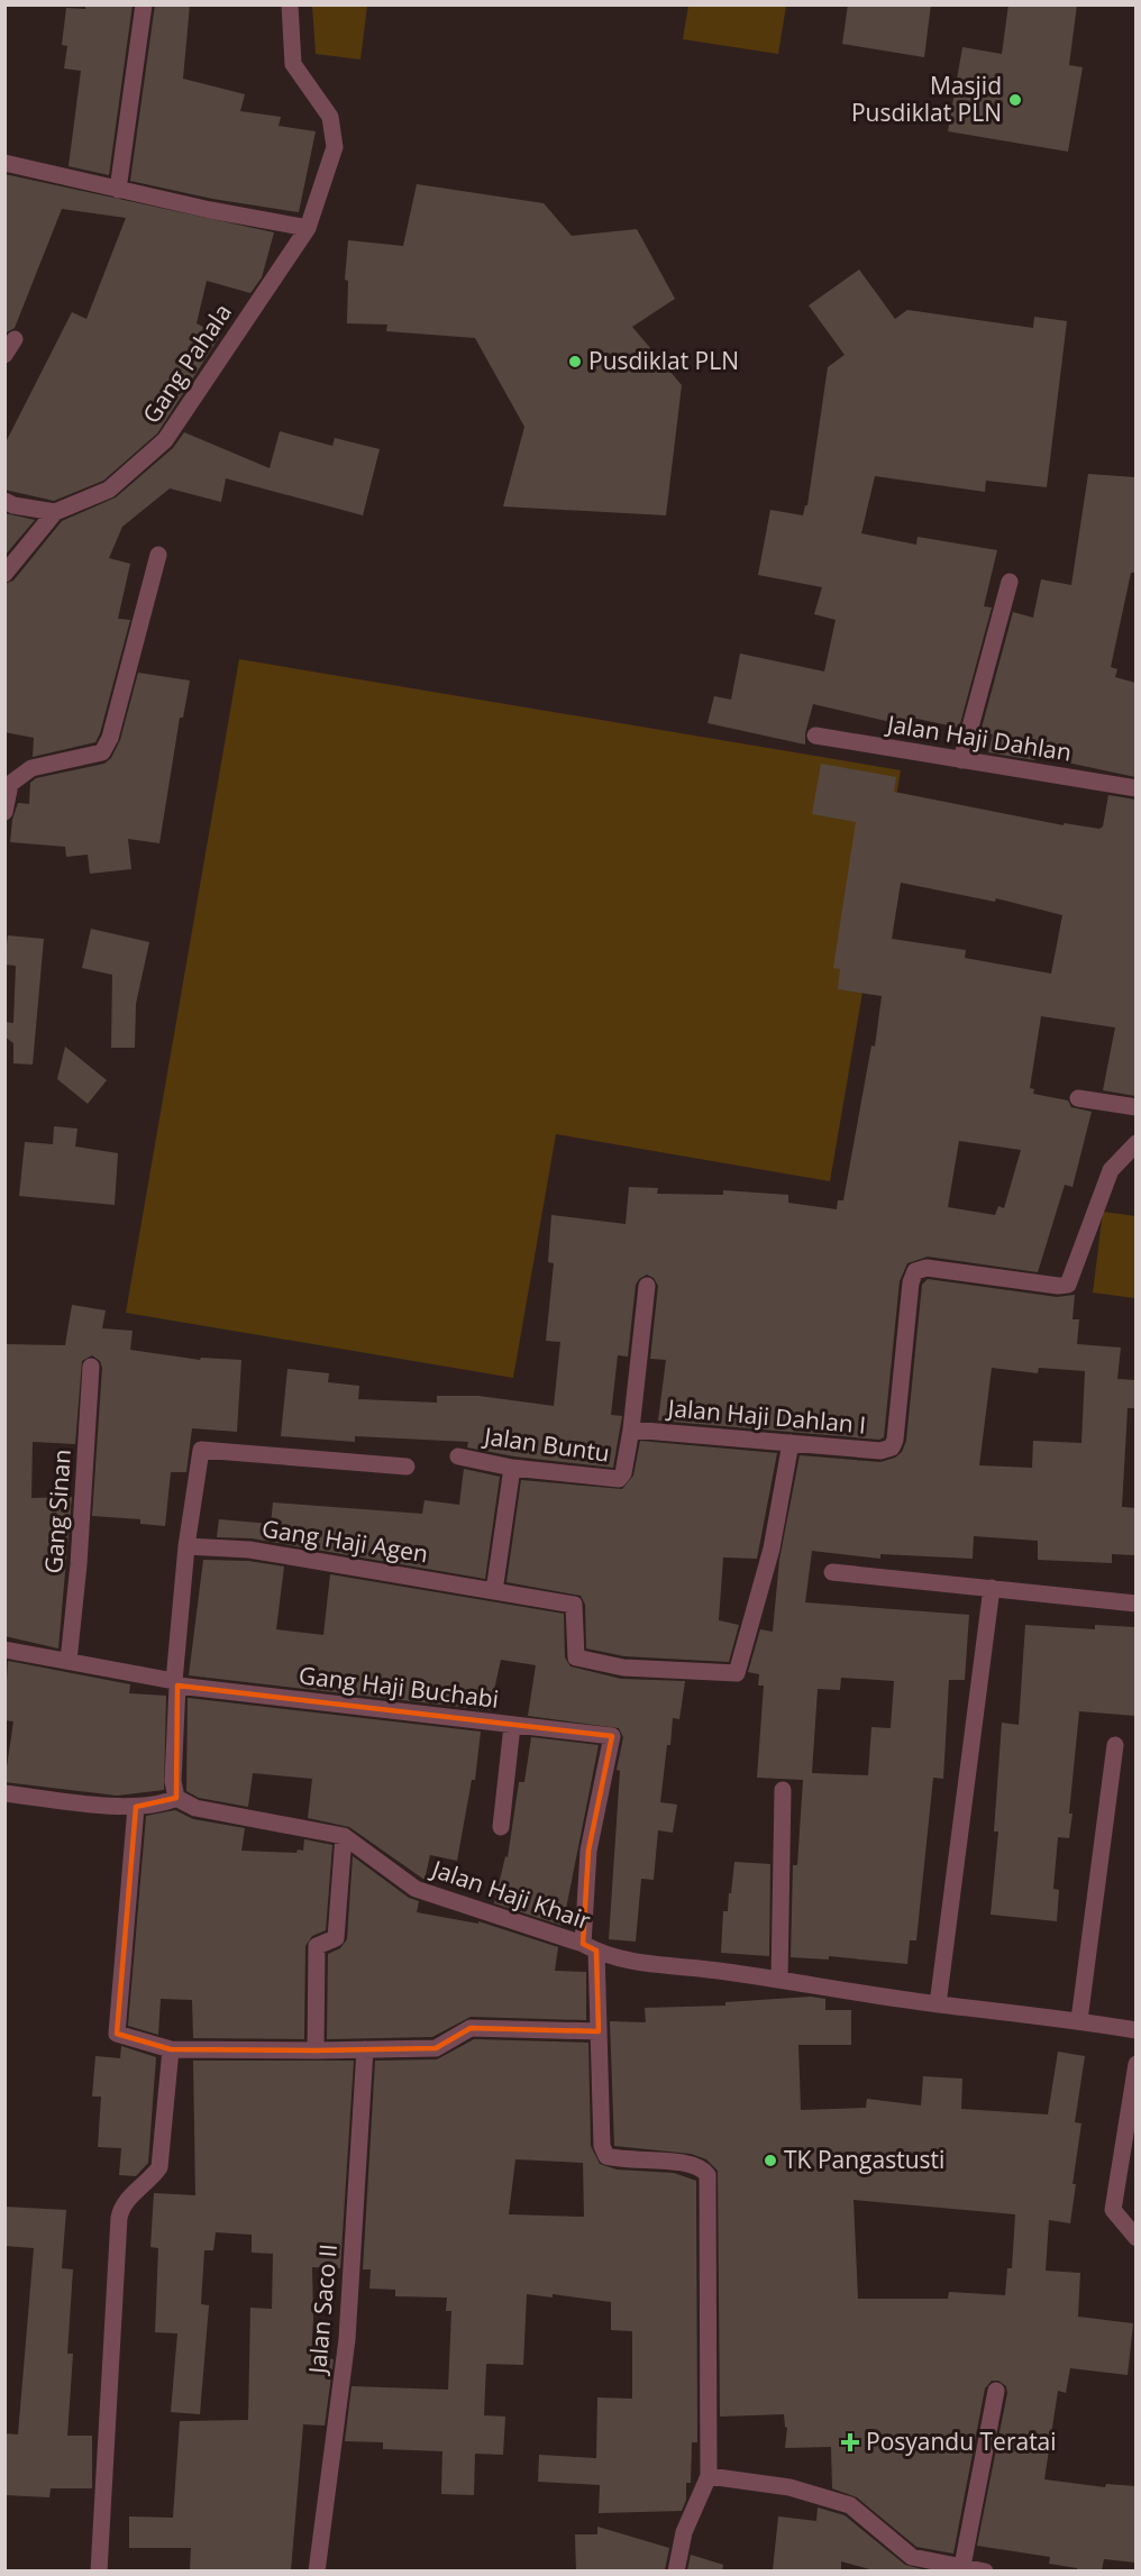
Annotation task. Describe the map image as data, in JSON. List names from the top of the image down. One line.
{"streets":{"street":["Gang Pahala","Jalan Haji Dahlan","Jalan Haji Dahlan I","Jalan Buntu","Gang Sinan","Gang Haji Agen","Gang Haji Buchabi","Jalan Haji Khair","Jalan Saco II"]},"crossings":[["Jalan Haji Dahlan I","Jalan Buntu"],["Jalan Haji Dahlan I","Gang Haji Agen"],["Gang Haji Buchabi","Jalan Haji Khair"]],"places":{"other":["Masjid Pusdiklat PLN","Pusdiklat PLN","TK Pangastusti"],"health":["Posyandu Teratai"]}}
